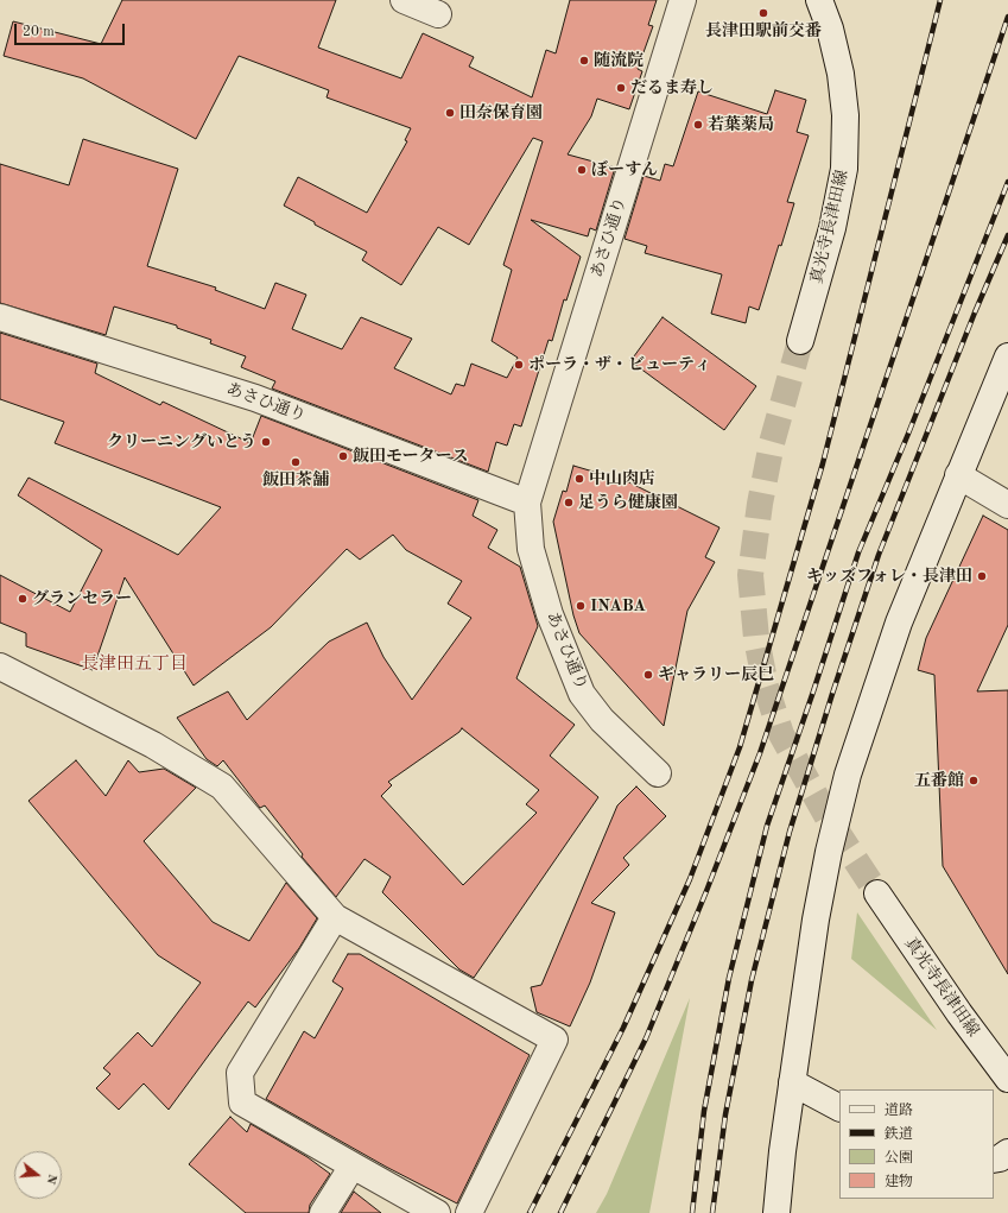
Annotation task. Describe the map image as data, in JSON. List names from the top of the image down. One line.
{"streets":{"street":["真光寺長津田線","あさひ通り"]},"districts":["長津田五丁目"],"places":["長津田駅前交番","随流院","だるま寿し","田奈保育園","若葉薬局","ぼーすん","ポーラ・ザ・ビューティ","クリーニングいとう","飯田モータース","飯田茶舗","中山肉店","足うら健康園","キッズフォレ・長津田","グランセラー","INABA","ギャラリー辰巳","五番館"],"legend":["道路","鉄道","公園","建物"],"scale_bar":"20 m","north":"right"}
